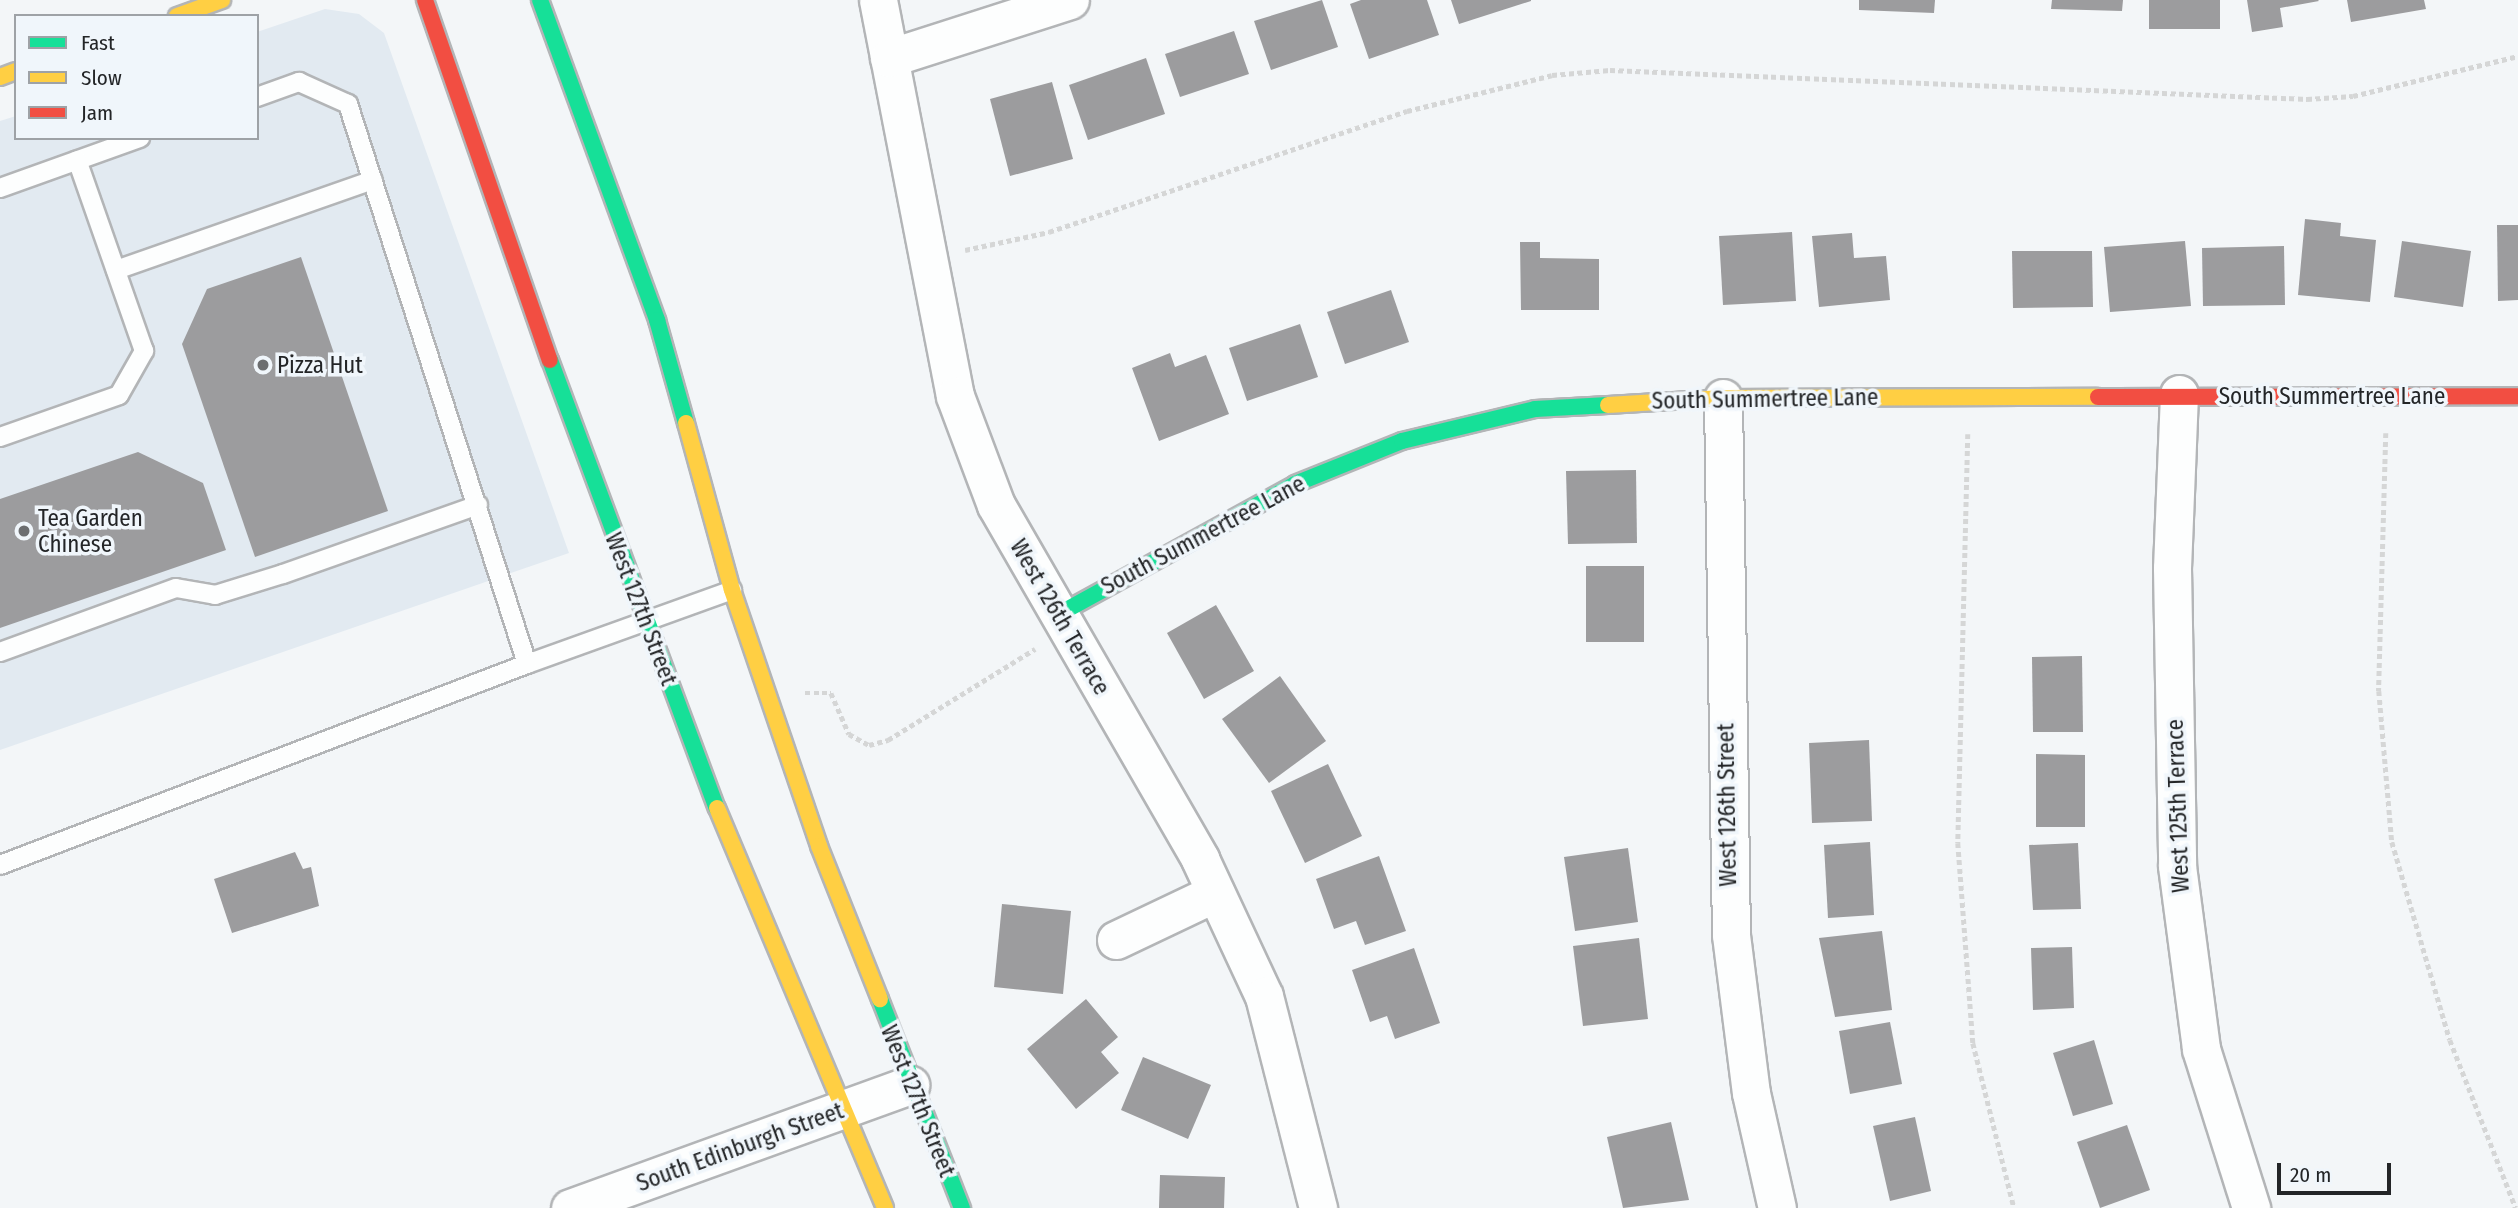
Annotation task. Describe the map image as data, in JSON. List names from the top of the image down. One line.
{"streets":{"main road":["South Summertree Lane","West 127th Street"],"street":["West 126th Terrace","West 126th Street","West 125th Terrace","South Edinburgh Street"]},"crossings":[["South Summertree Lane","West 126th Terrace"],["South Summertree Lane","West 126th Street"],["South Summertree Lane","West 125th Terrace"],["West 127th Street","South Edinburgh Street"]],"places":["Pizza Hut","Tea Garden Chinese"],"legend":["Fast","Slow","Jam"],"scale_bar":"20 m"}
